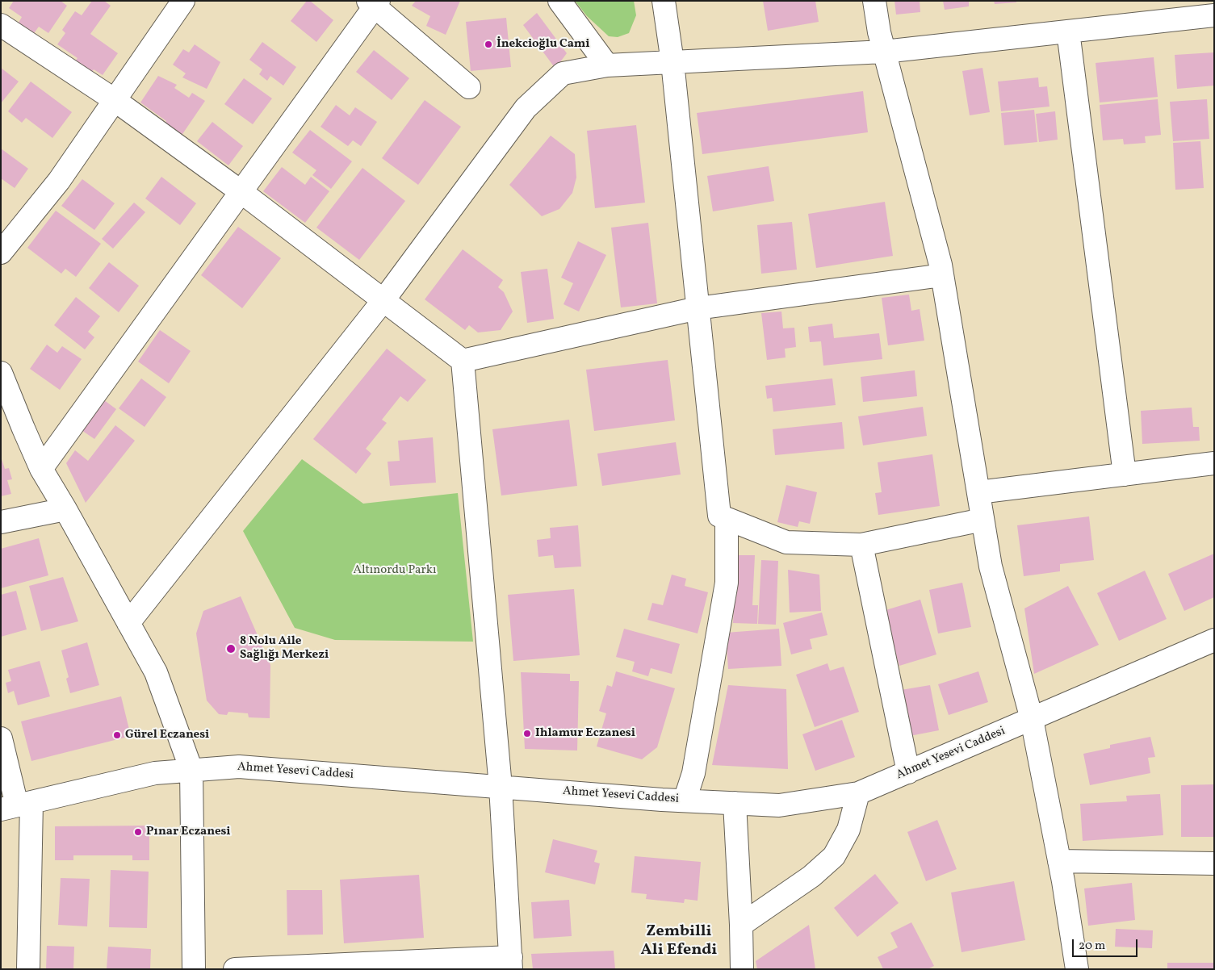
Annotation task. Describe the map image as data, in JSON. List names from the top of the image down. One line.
{"streets":{"street":["Ahmet Yesevi Caddesi"]},"districts":["Zembilli Ali Efendi"],"parks":["Altınordu Parkı"],"places":["İnekcioğlu Cami","8 Nolu Aile Sağlığı Merkezi","Ihlamur Eczanesi","Gürel Eczanesi","Pınar Eczanesi"],"scale_bar":"20 m"}
